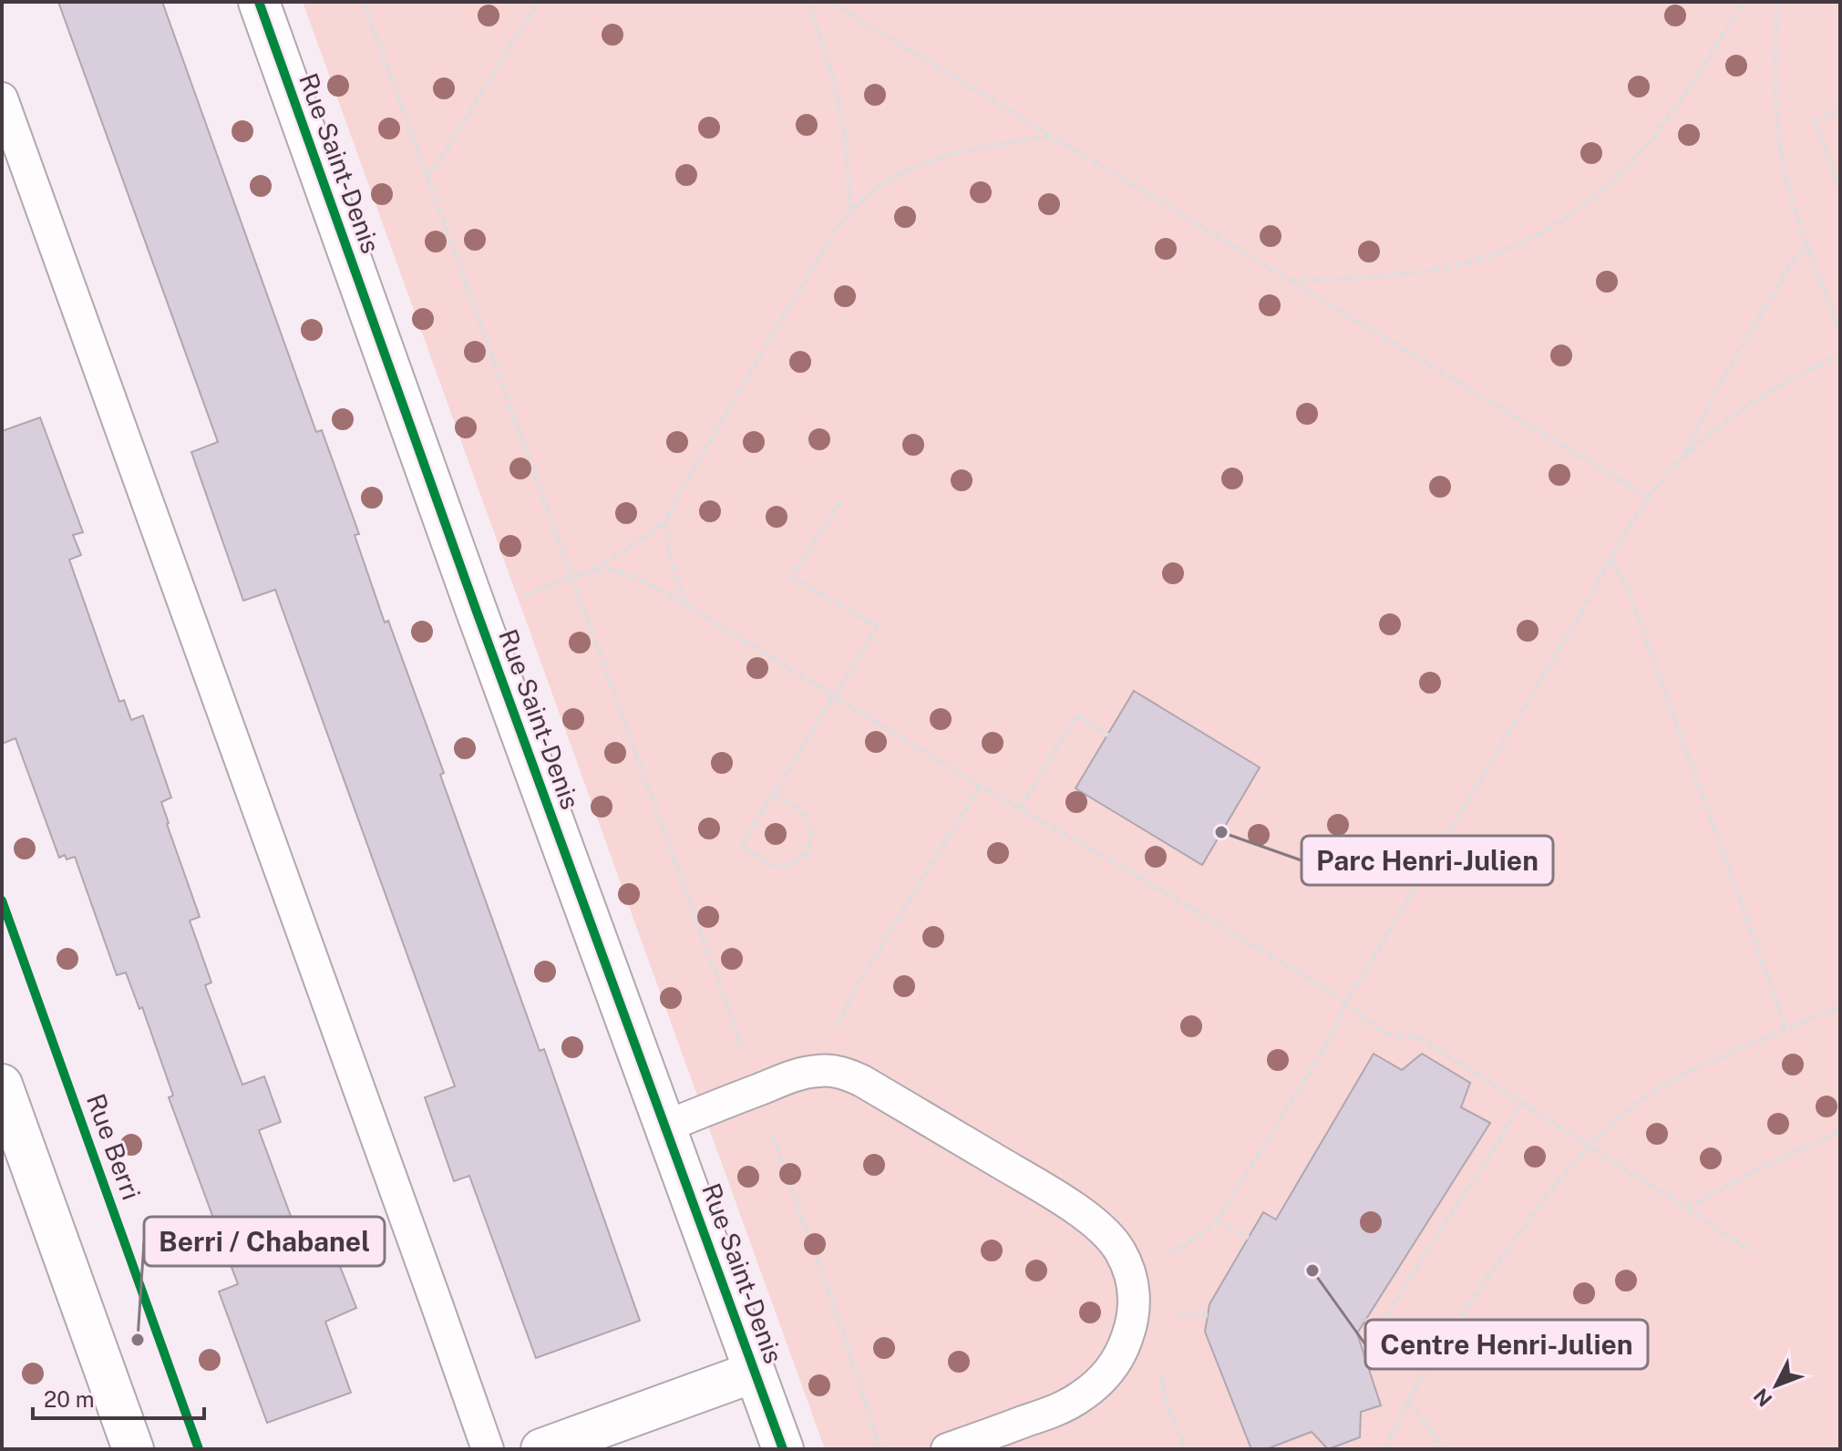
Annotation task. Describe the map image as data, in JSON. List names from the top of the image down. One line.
{"streets":{"street":["Rue Saint-Denis"],"cycle path":["Rue Berri"]},"places":["Parc Henri-Julien","Centre Henri-Julien","Berri / Chabanel"],"scale_bar":"20 m","north":"bottom left"}
